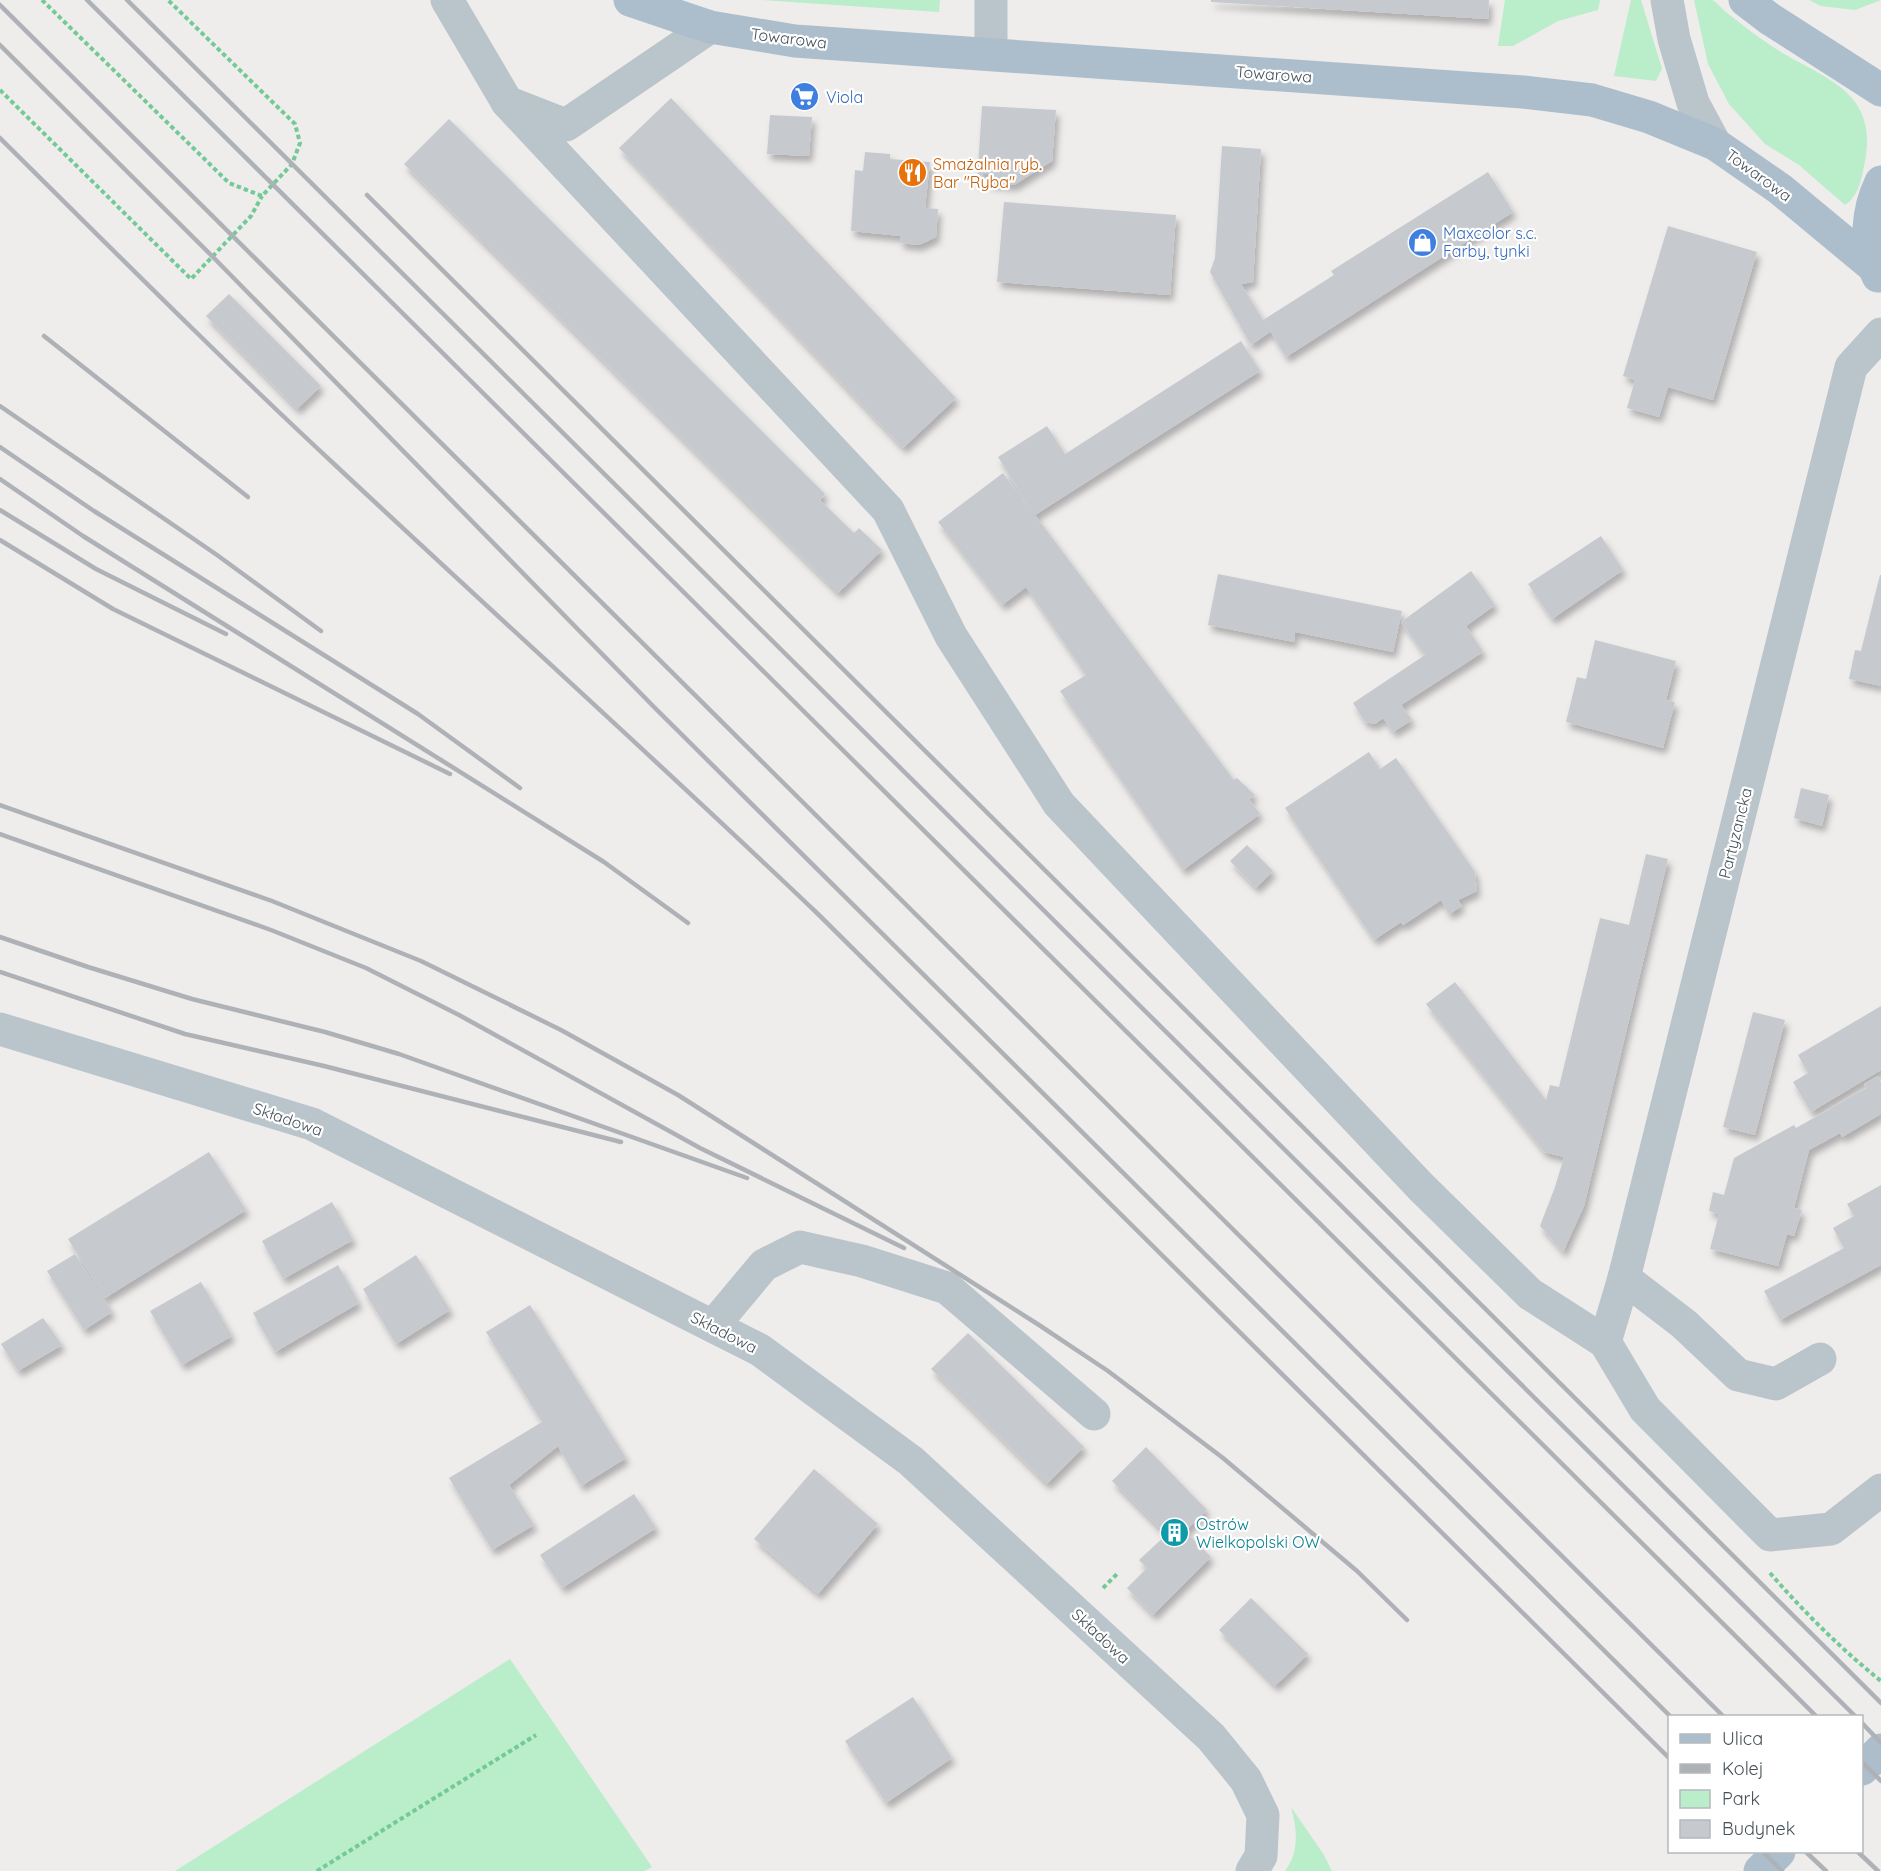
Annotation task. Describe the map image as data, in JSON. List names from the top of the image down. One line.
{"streets":{"main road":["Towarowa"],"street":["Partyzancka","Składowa"]},"places":{"supermarket":["Viola"],"restaurant":["Smażalnia ryb. Bar \"Ryba\""],"shop":["Maxcolor s.c. Farby, tynki"],"building":["Ostrów Wielkopolski OW"]},"legend":["Ulica","Kolej","Park","Budynek"]}
